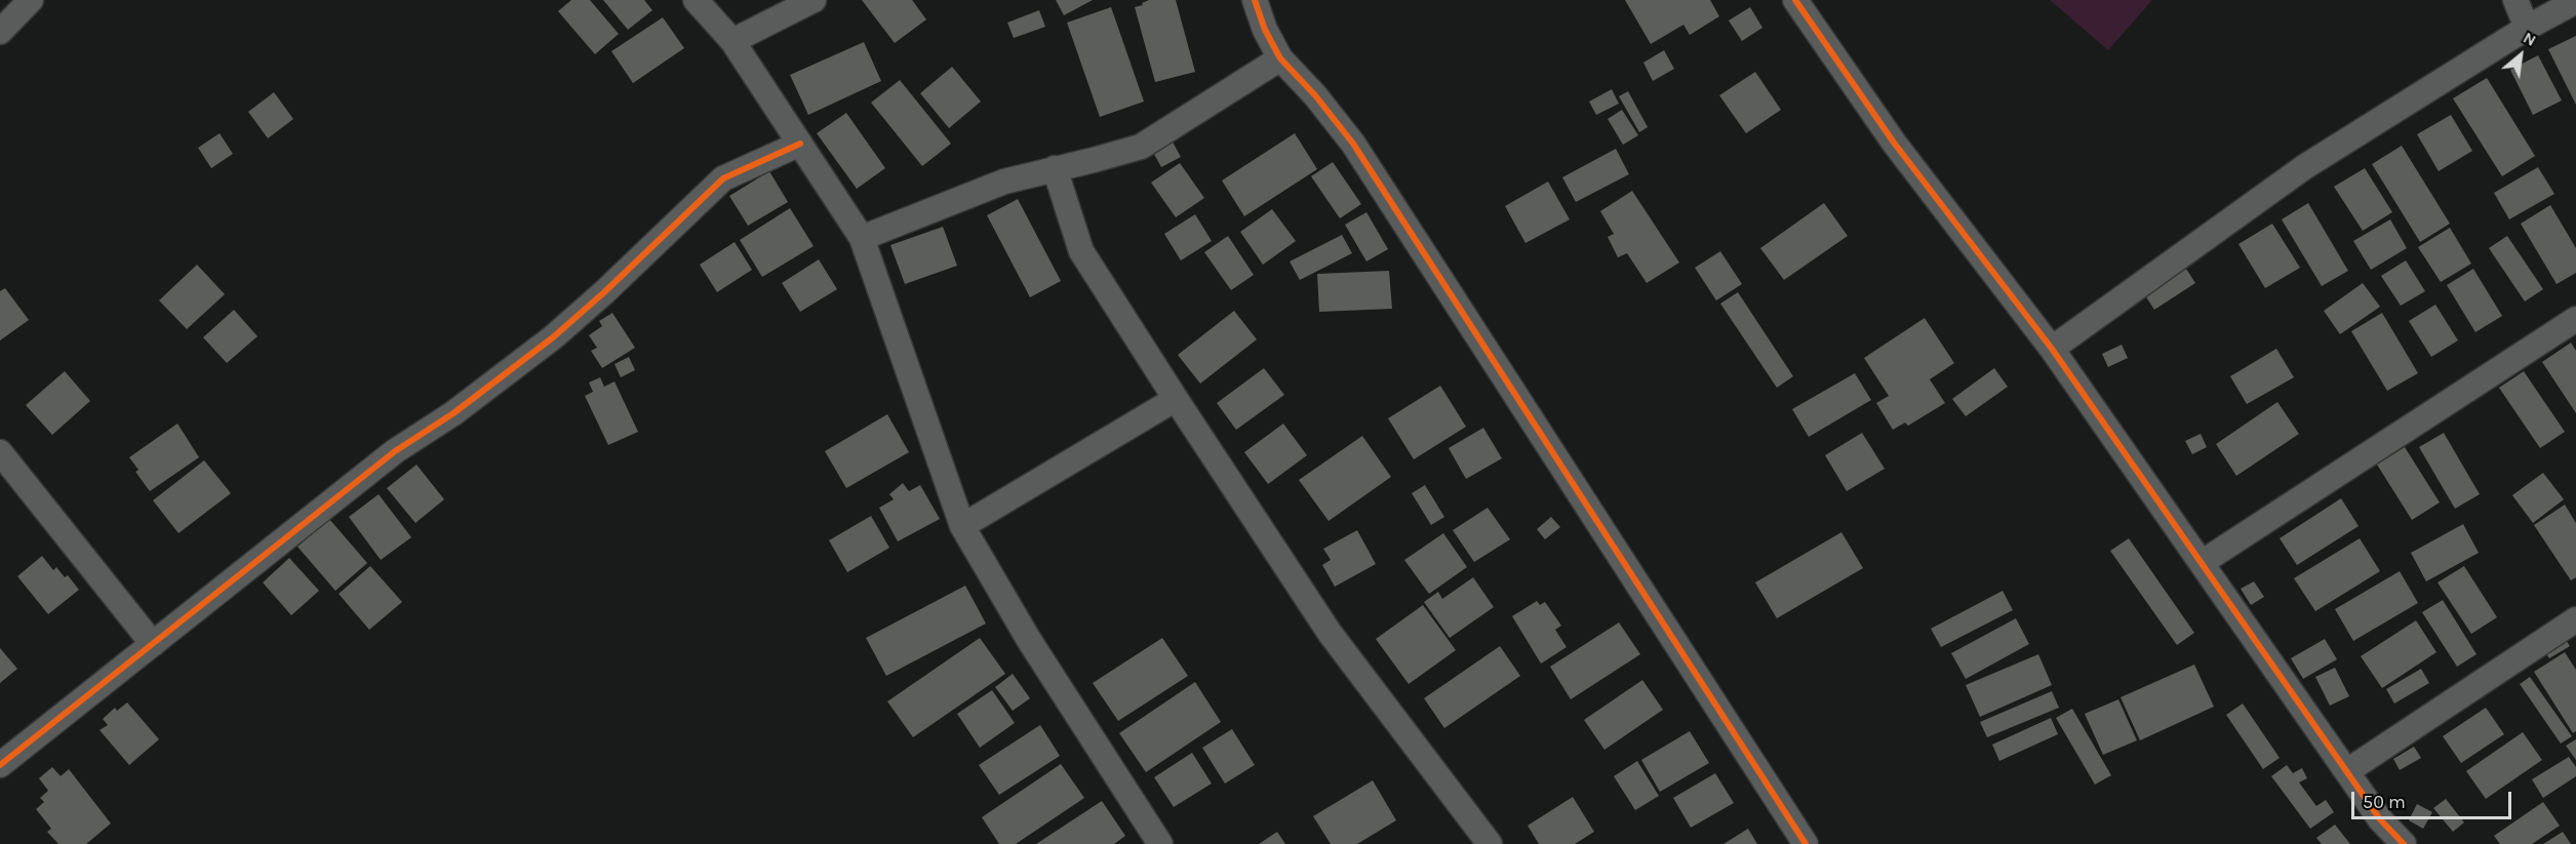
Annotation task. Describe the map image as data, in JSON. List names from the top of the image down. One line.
{"scale_bar":"50 m","north":"top right"}
